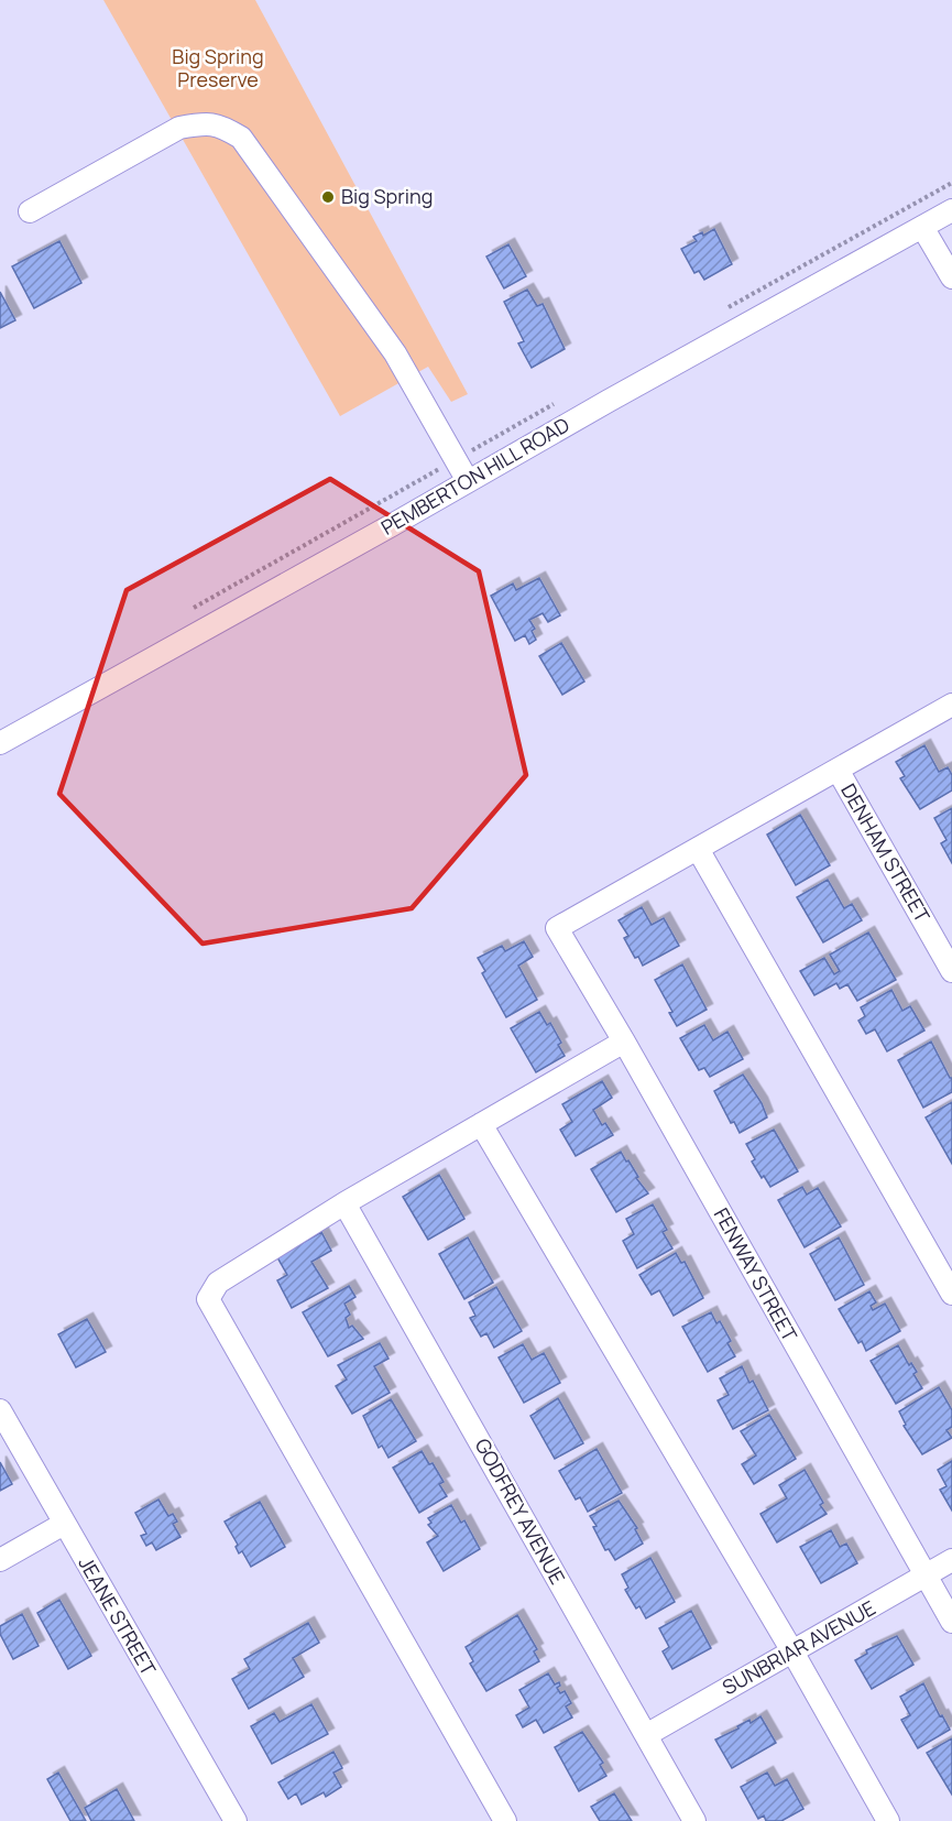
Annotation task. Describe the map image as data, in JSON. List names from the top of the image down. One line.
{"streets":{"street":["PEMBERTON HILL ROAD","DENHAM STREET","FENWAY STREET","GODFREY AVENUE","JEANE STREET","SUNBRIAR AVENUE"]},"crossings":[["FENWAY STREET","SUNBRIAR AVENUE"],["GODFREY AVENUE","SUNBRIAR AVENUE"]],"parks":["Big Spring Preserve"],"places":["Big Spring"]}
